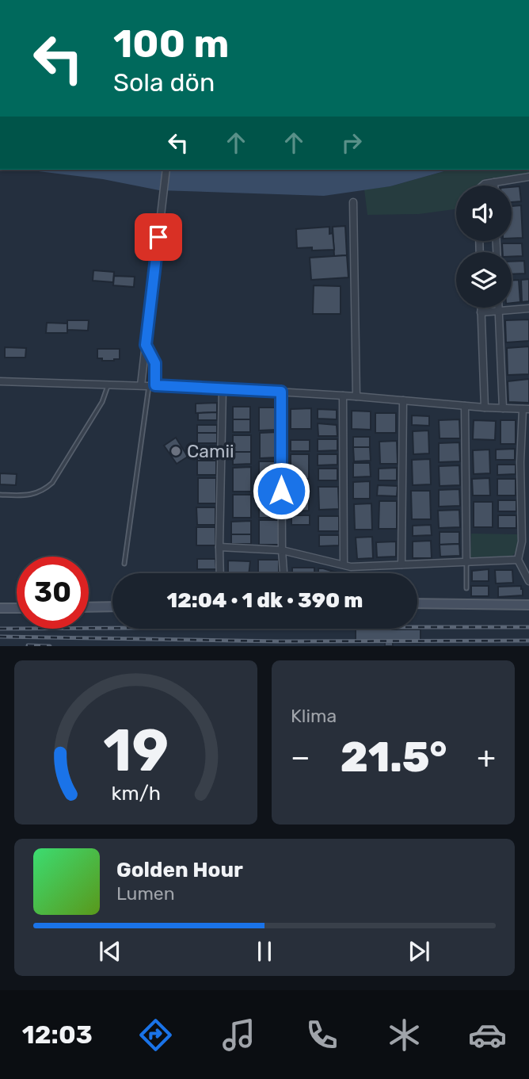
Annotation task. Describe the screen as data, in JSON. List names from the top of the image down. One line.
{"places":["Camii"],"page":{"turn":["100 m","Sola dön"],"limit":"30","trip":"12:04 · 1 dk · 390 m","tile":"Klima","heat":["−","21.5°","+"],"song":["Golden Hour","Lumen"],"tabs":"12:03","gauge":["19","km/h"]}}
